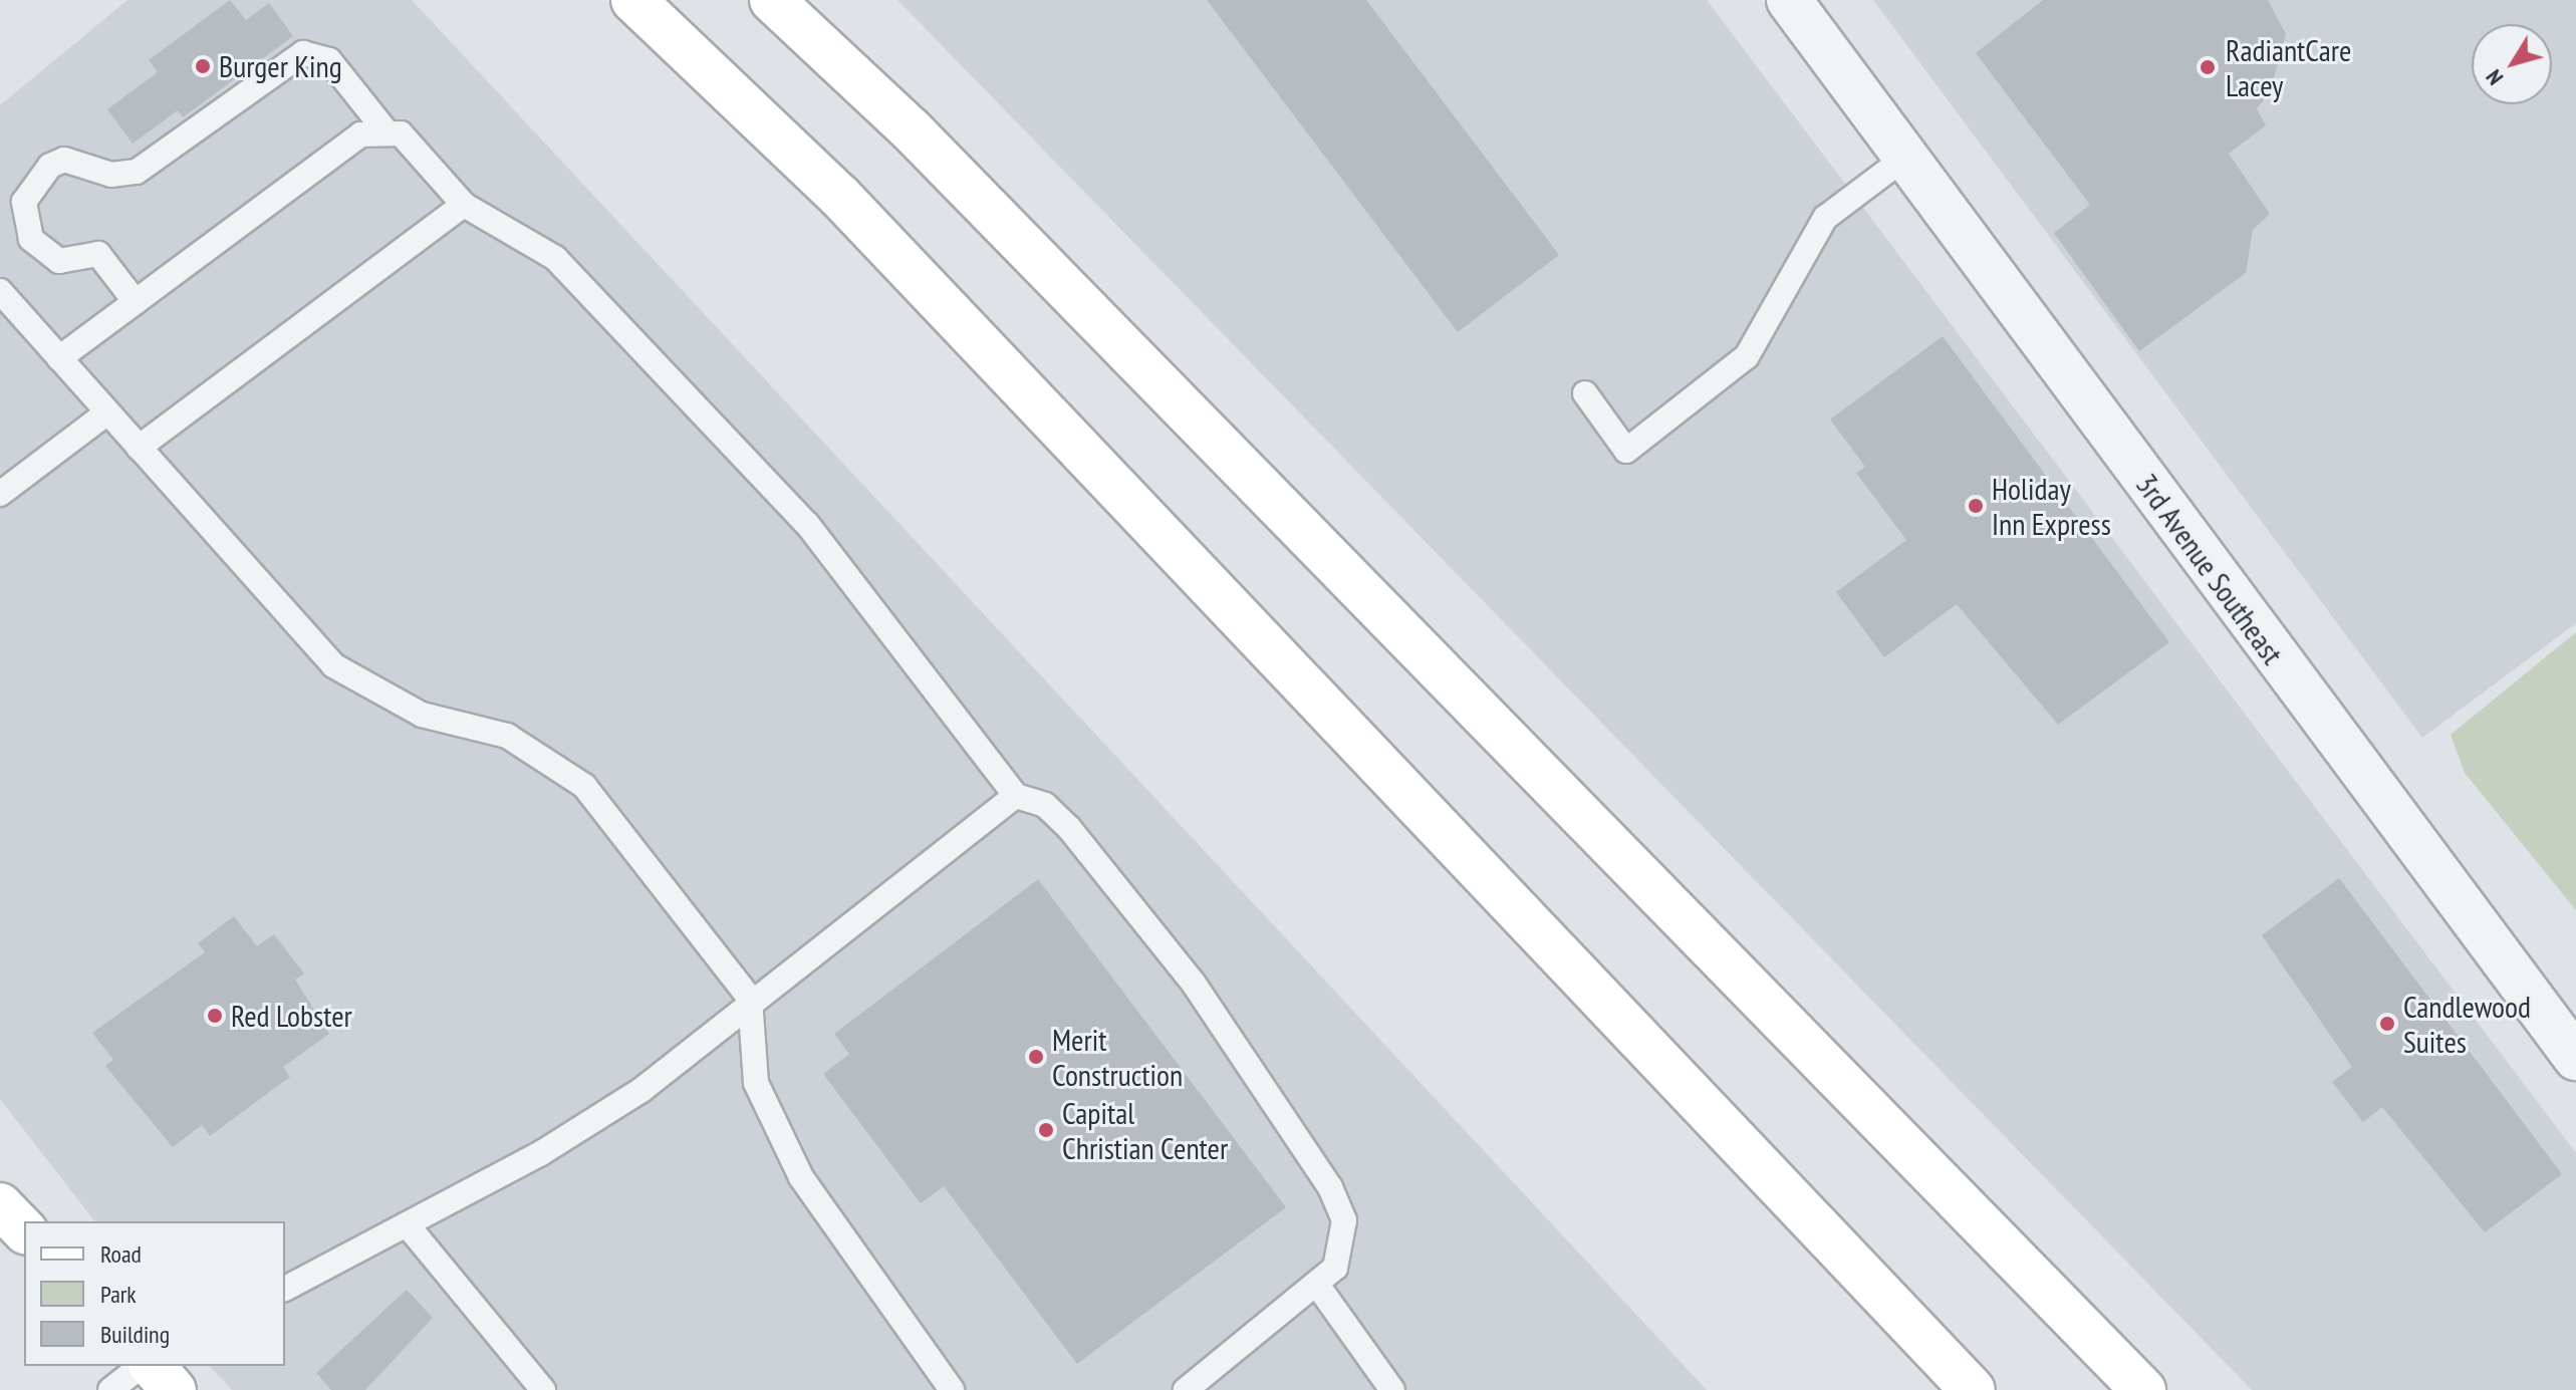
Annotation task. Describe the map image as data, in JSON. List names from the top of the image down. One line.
{"streets":{"street":["3rd Avenue Southeast"]},"places":["Burger King","RadiantCare Lacey","Holiday Inn Express","Red Lobster","Candlewood Suites","Merit Construction","Capital Christian Center"],"legend":["Road","Park","Building"],"north":"bottom left"}
